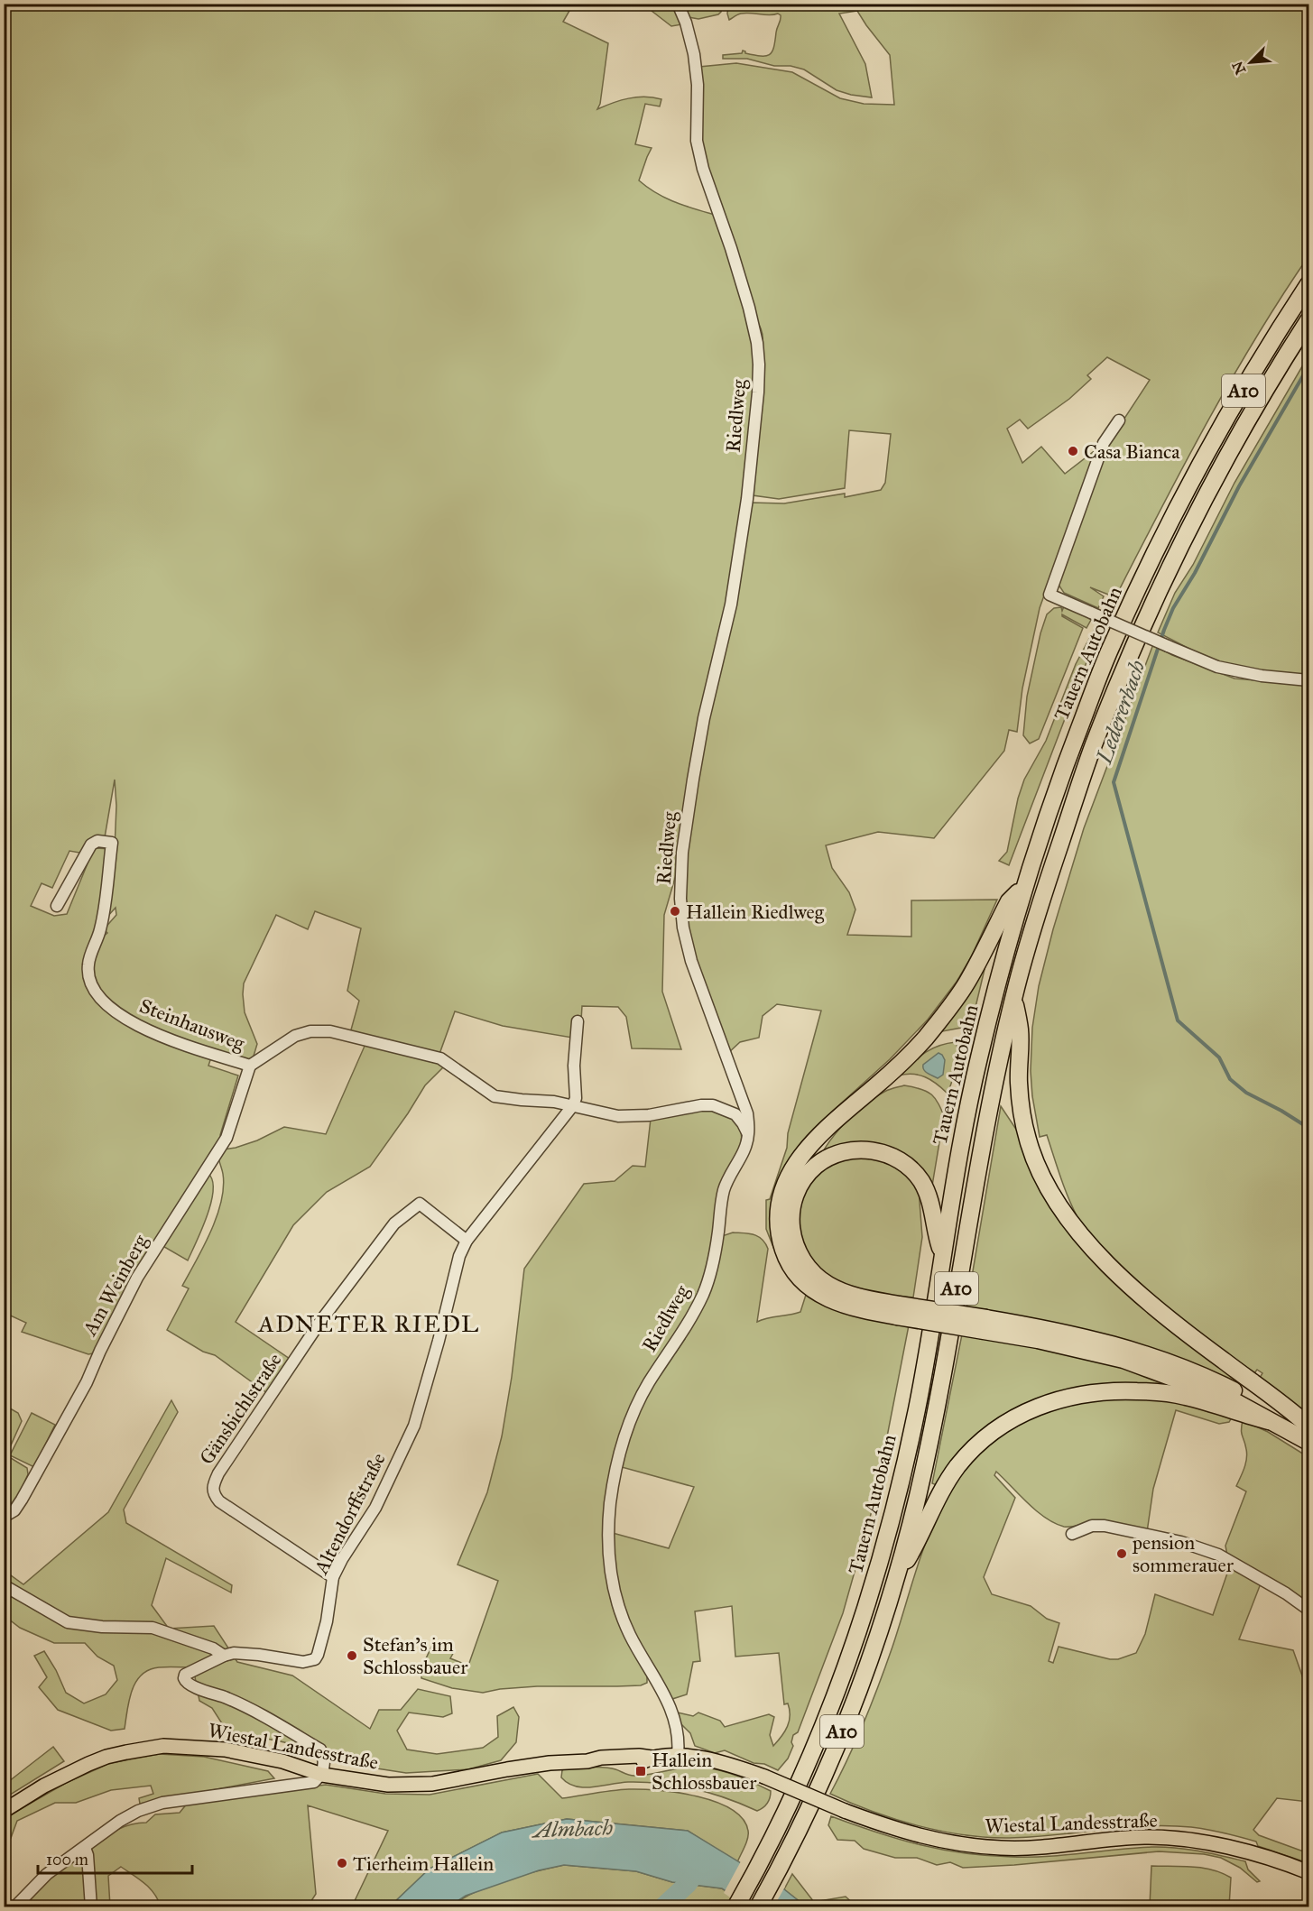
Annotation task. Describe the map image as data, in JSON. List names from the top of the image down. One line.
{"streets":{"highway":["A10","Tauern Autobahn"],"main road":["Wiestal Landesstraße"],"street":["Riedlweg","Steinhausweg","Am Weinberg","Gänsbichlstraße","Altendorffstraße"]},"crossings":[["Riedlweg","Steinhausweg"],["Riedlweg","Wiestal Landesstraße"],["Steinhausweg","Am Weinberg"],["Steinhausweg","Altendorffstraße"],["Gänsbichlstraße","Altendorffstraße"]],"districts":["ADNETER RIEDL"],"water":["Ledererbach","Almbach"],"places":{"other":["Casa Bianca","Hallein Riedlweg","pension sommerauer","Stefan's im Schlossbauer","Tierheim Hallein"],"transit":["Hallein Schlossbauer"]},"scale_bar":"100 m","north":"bottom left"}
